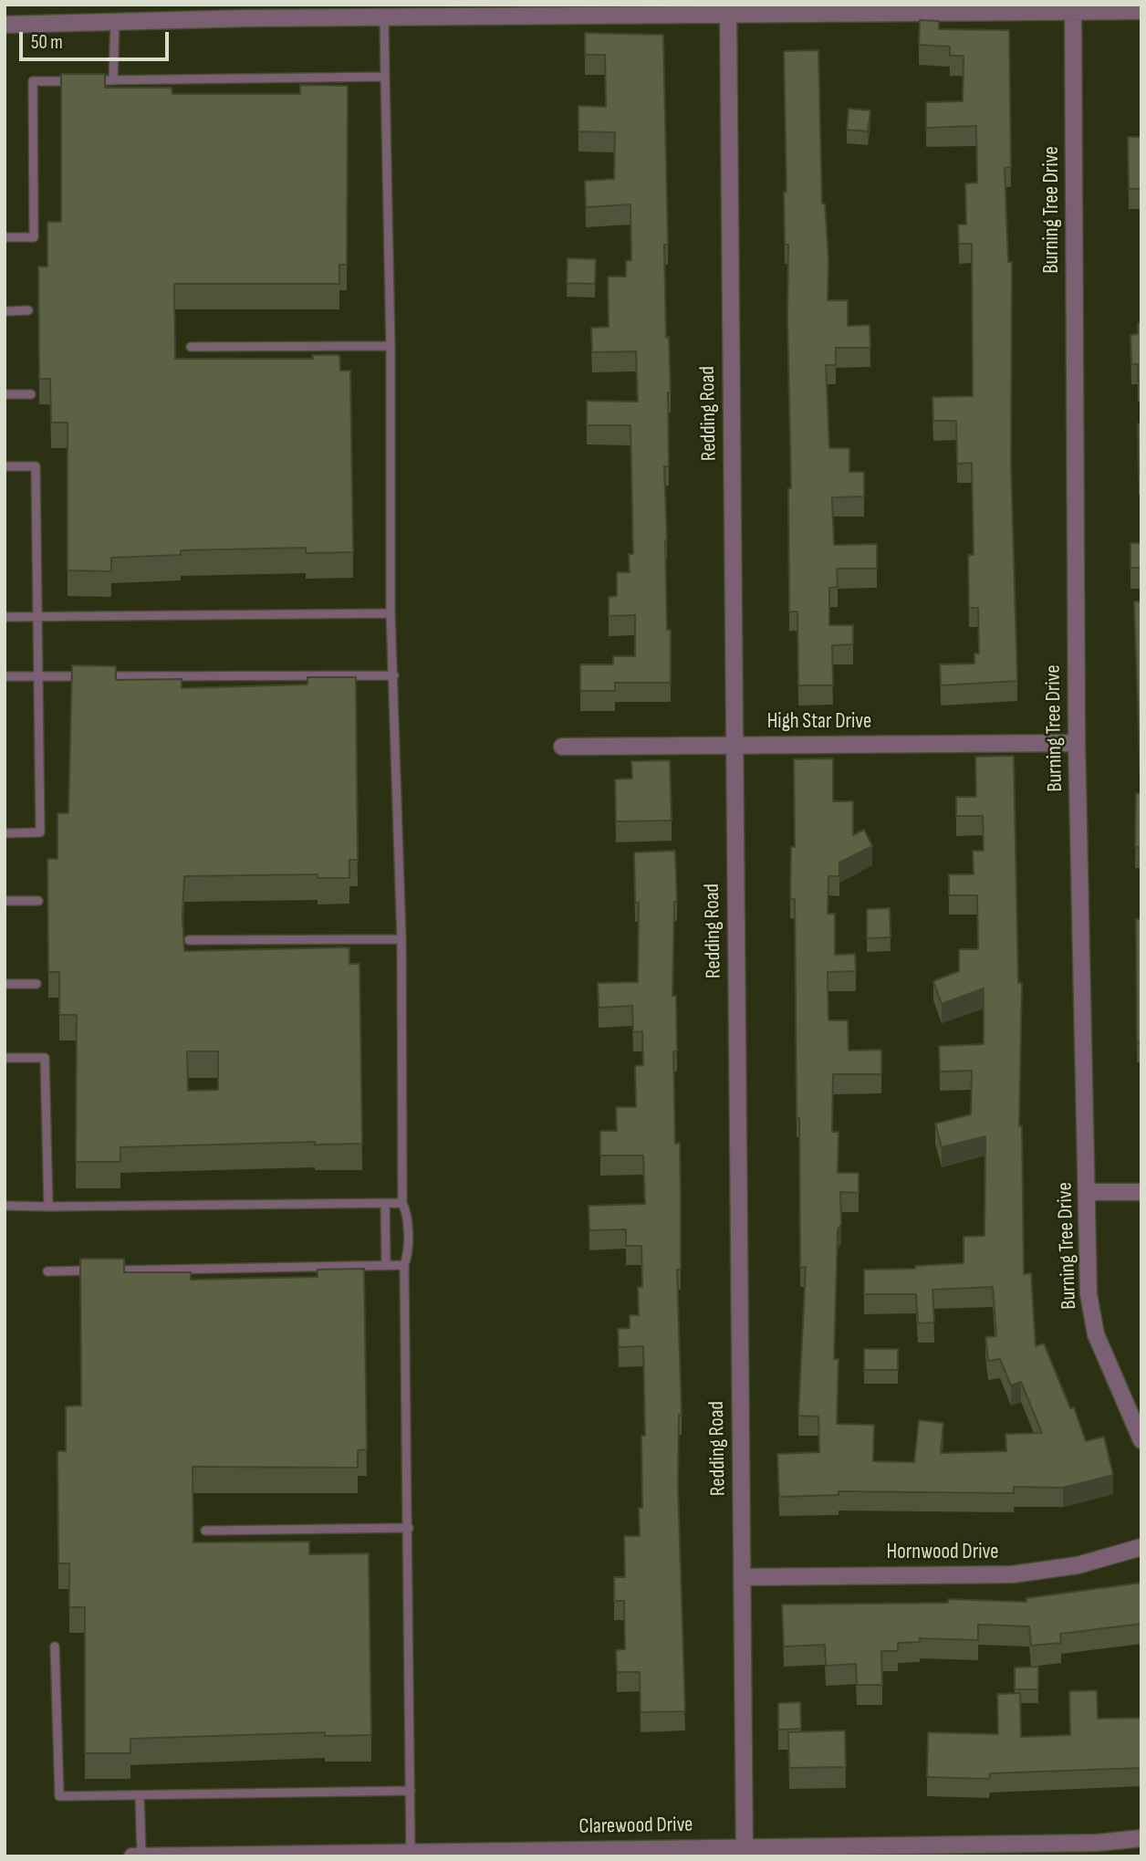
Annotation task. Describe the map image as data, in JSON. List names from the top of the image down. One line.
{"streets":{"street":["Burning Tree Drive","Redding Road","High Star Drive","Hornwood Drive","Clarewood Drive"]},"crossings":[["Burning Tree Drive","High Star Drive"],["Redding Road","High Star Drive"],["Redding Road","Hornwood Drive"],["Redding Road","Clarewood Drive"]],"scale_bar":"50 m"}
